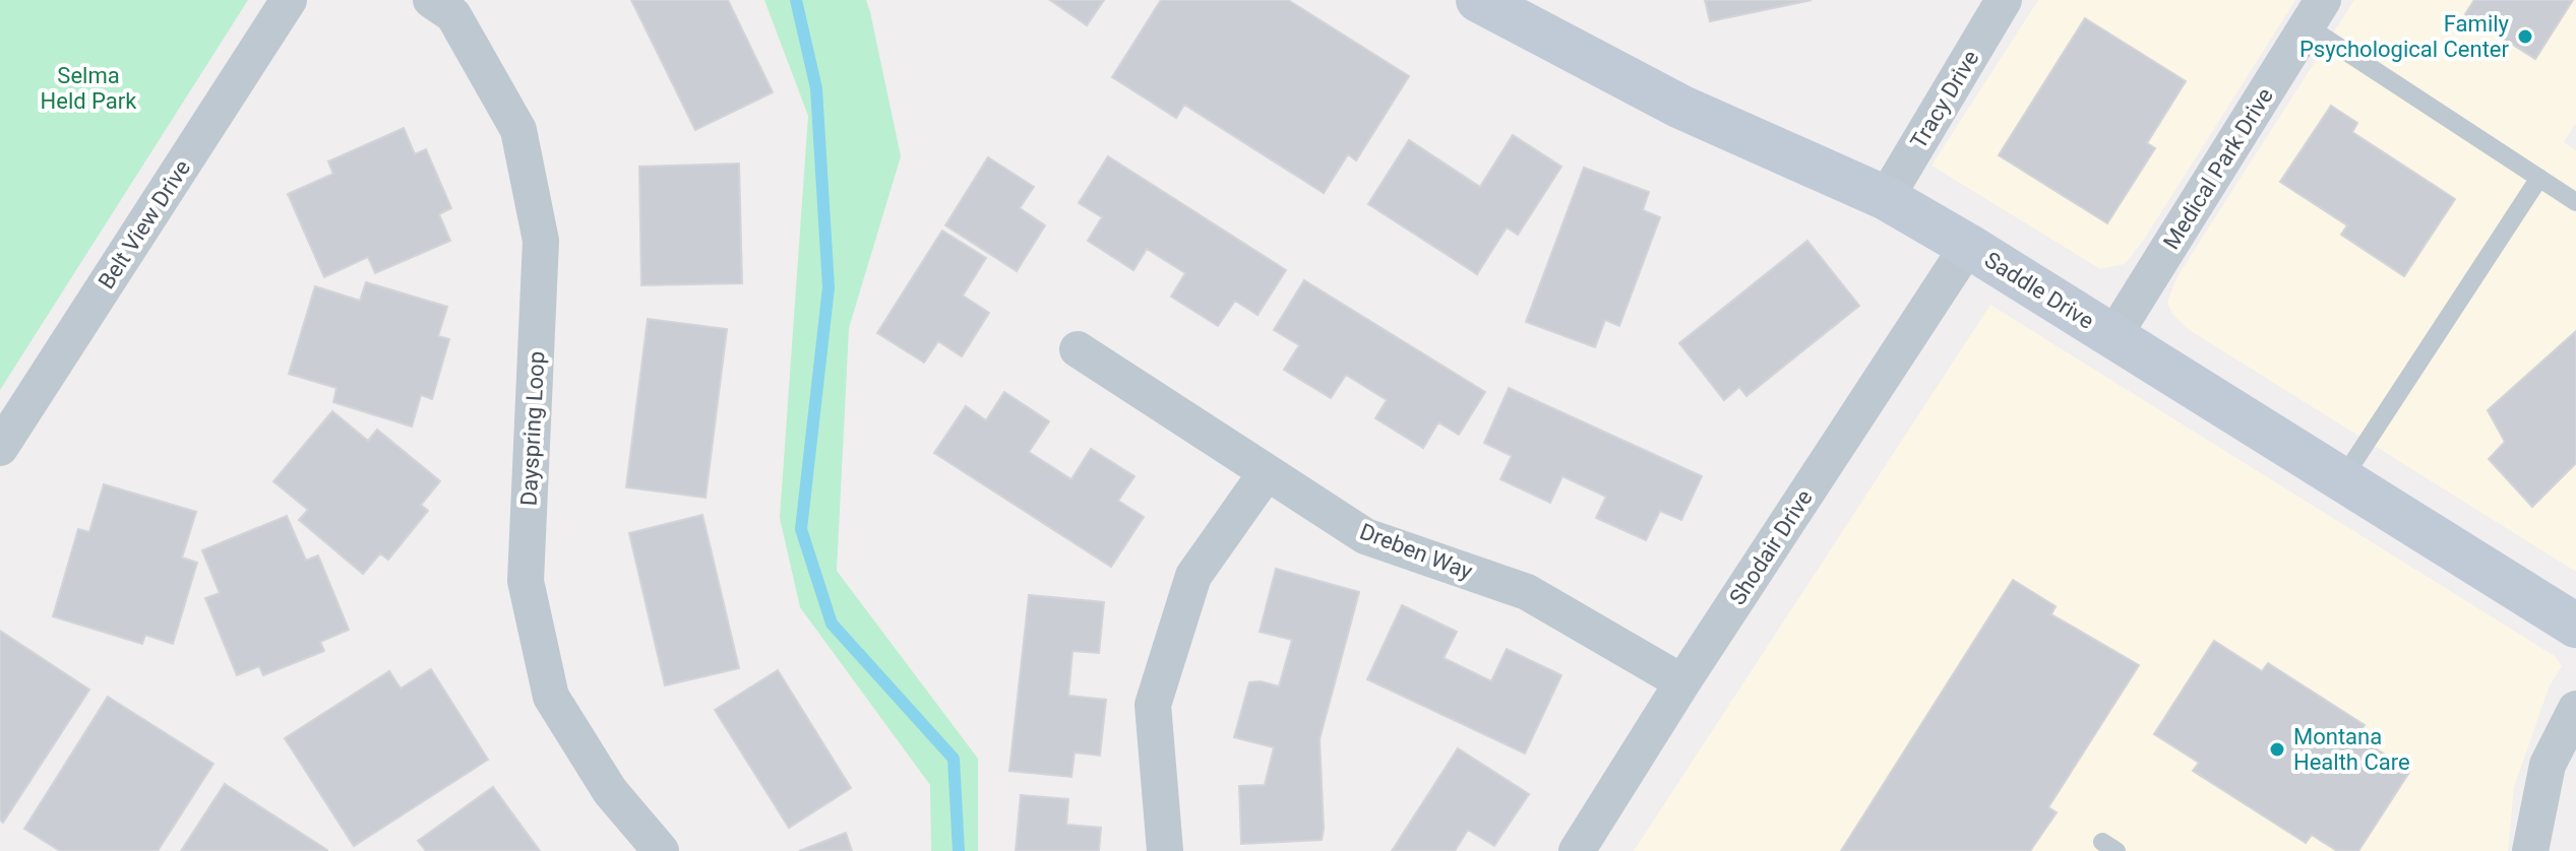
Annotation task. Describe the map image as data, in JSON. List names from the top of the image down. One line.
{"streets":{"street":["Tracy Drive","Medical Park Drive","Belt View Drive","Saddle Drive","Dayspring Loop","Shodair Drive","Dreben Way"]},"crossings":[["Tracy Drive","Saddle Drive"],["Medical Park Drive","Saddle Drive"],["Saddle Drive","Shodair Drive"],["Shodair Drive","Dreben Way"]],"parks":["Selma Held Park"],"places":["Family Psychological Center","Montana Health Care"]}
